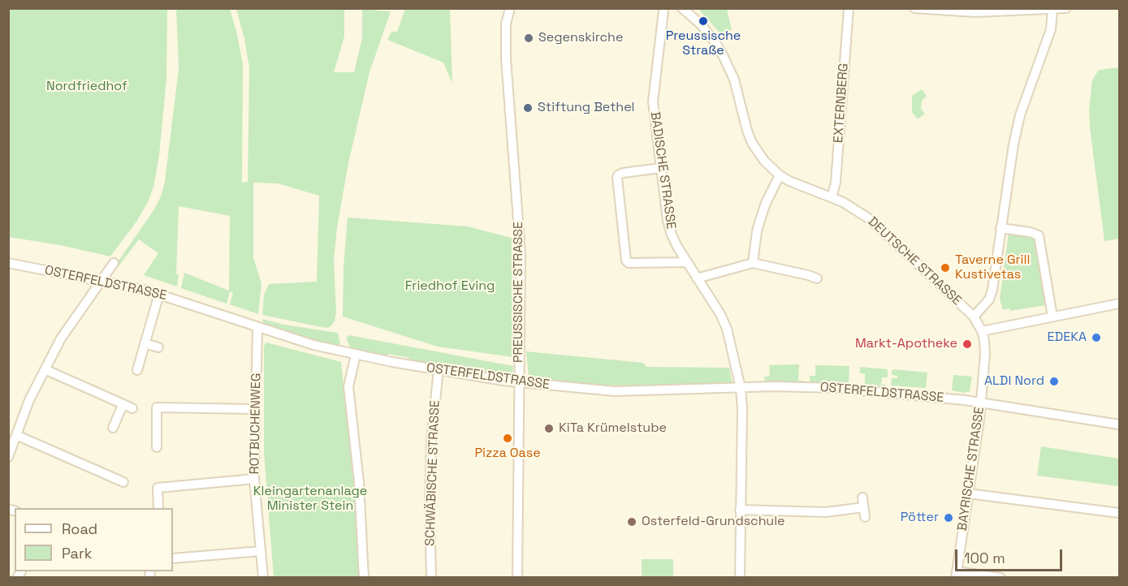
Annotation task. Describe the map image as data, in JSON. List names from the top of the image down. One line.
{"streets":{"street":["EXTERNBERG","BADISCHE STRASSE","DEUTSCHE STRASSE","OSTERFELDSTRASSE","PREUSSISCHE STRASSE","ROTBUCHENWEG","BAYRISCHE STRASSE","SCHWÄBISCHE STRASSE"]},"crossings":[["EXTERNBERG","DEUTSCHE STRASSE"],["BADISCHE STRASSE","OSTERFELDSTRASSE"],["DEUTSCHE STRASSE","BAYRISCHE STRASSE"],["OSTERFELDSTRASSE","PREUSSISCHE STRASSE"],["OSTERFELDSTRASSE","ROTBUCHENWEG"],["OSTERFELDSTRASSE","BAYRISCHE STRASSE"],["OSTERFELDSTRASSE","SCHWÄBISCHE STRASSE"]],"parks":["Nordfriedhof","Friedhof Eving","Kleingartenanlage Minister Stein"],"places":["Preussische Straße","Segenskirche","Stiftung Bethel","Taverne Grill Kustivetas","EDEKA","Markt-Apotheke","ALDI Nord","KiTa Krümelstube","Pizza Oase","Pötter","Osterfeld-Grundschule"],"legend":["Road","Park"],"scale_bar":"100 m"}
